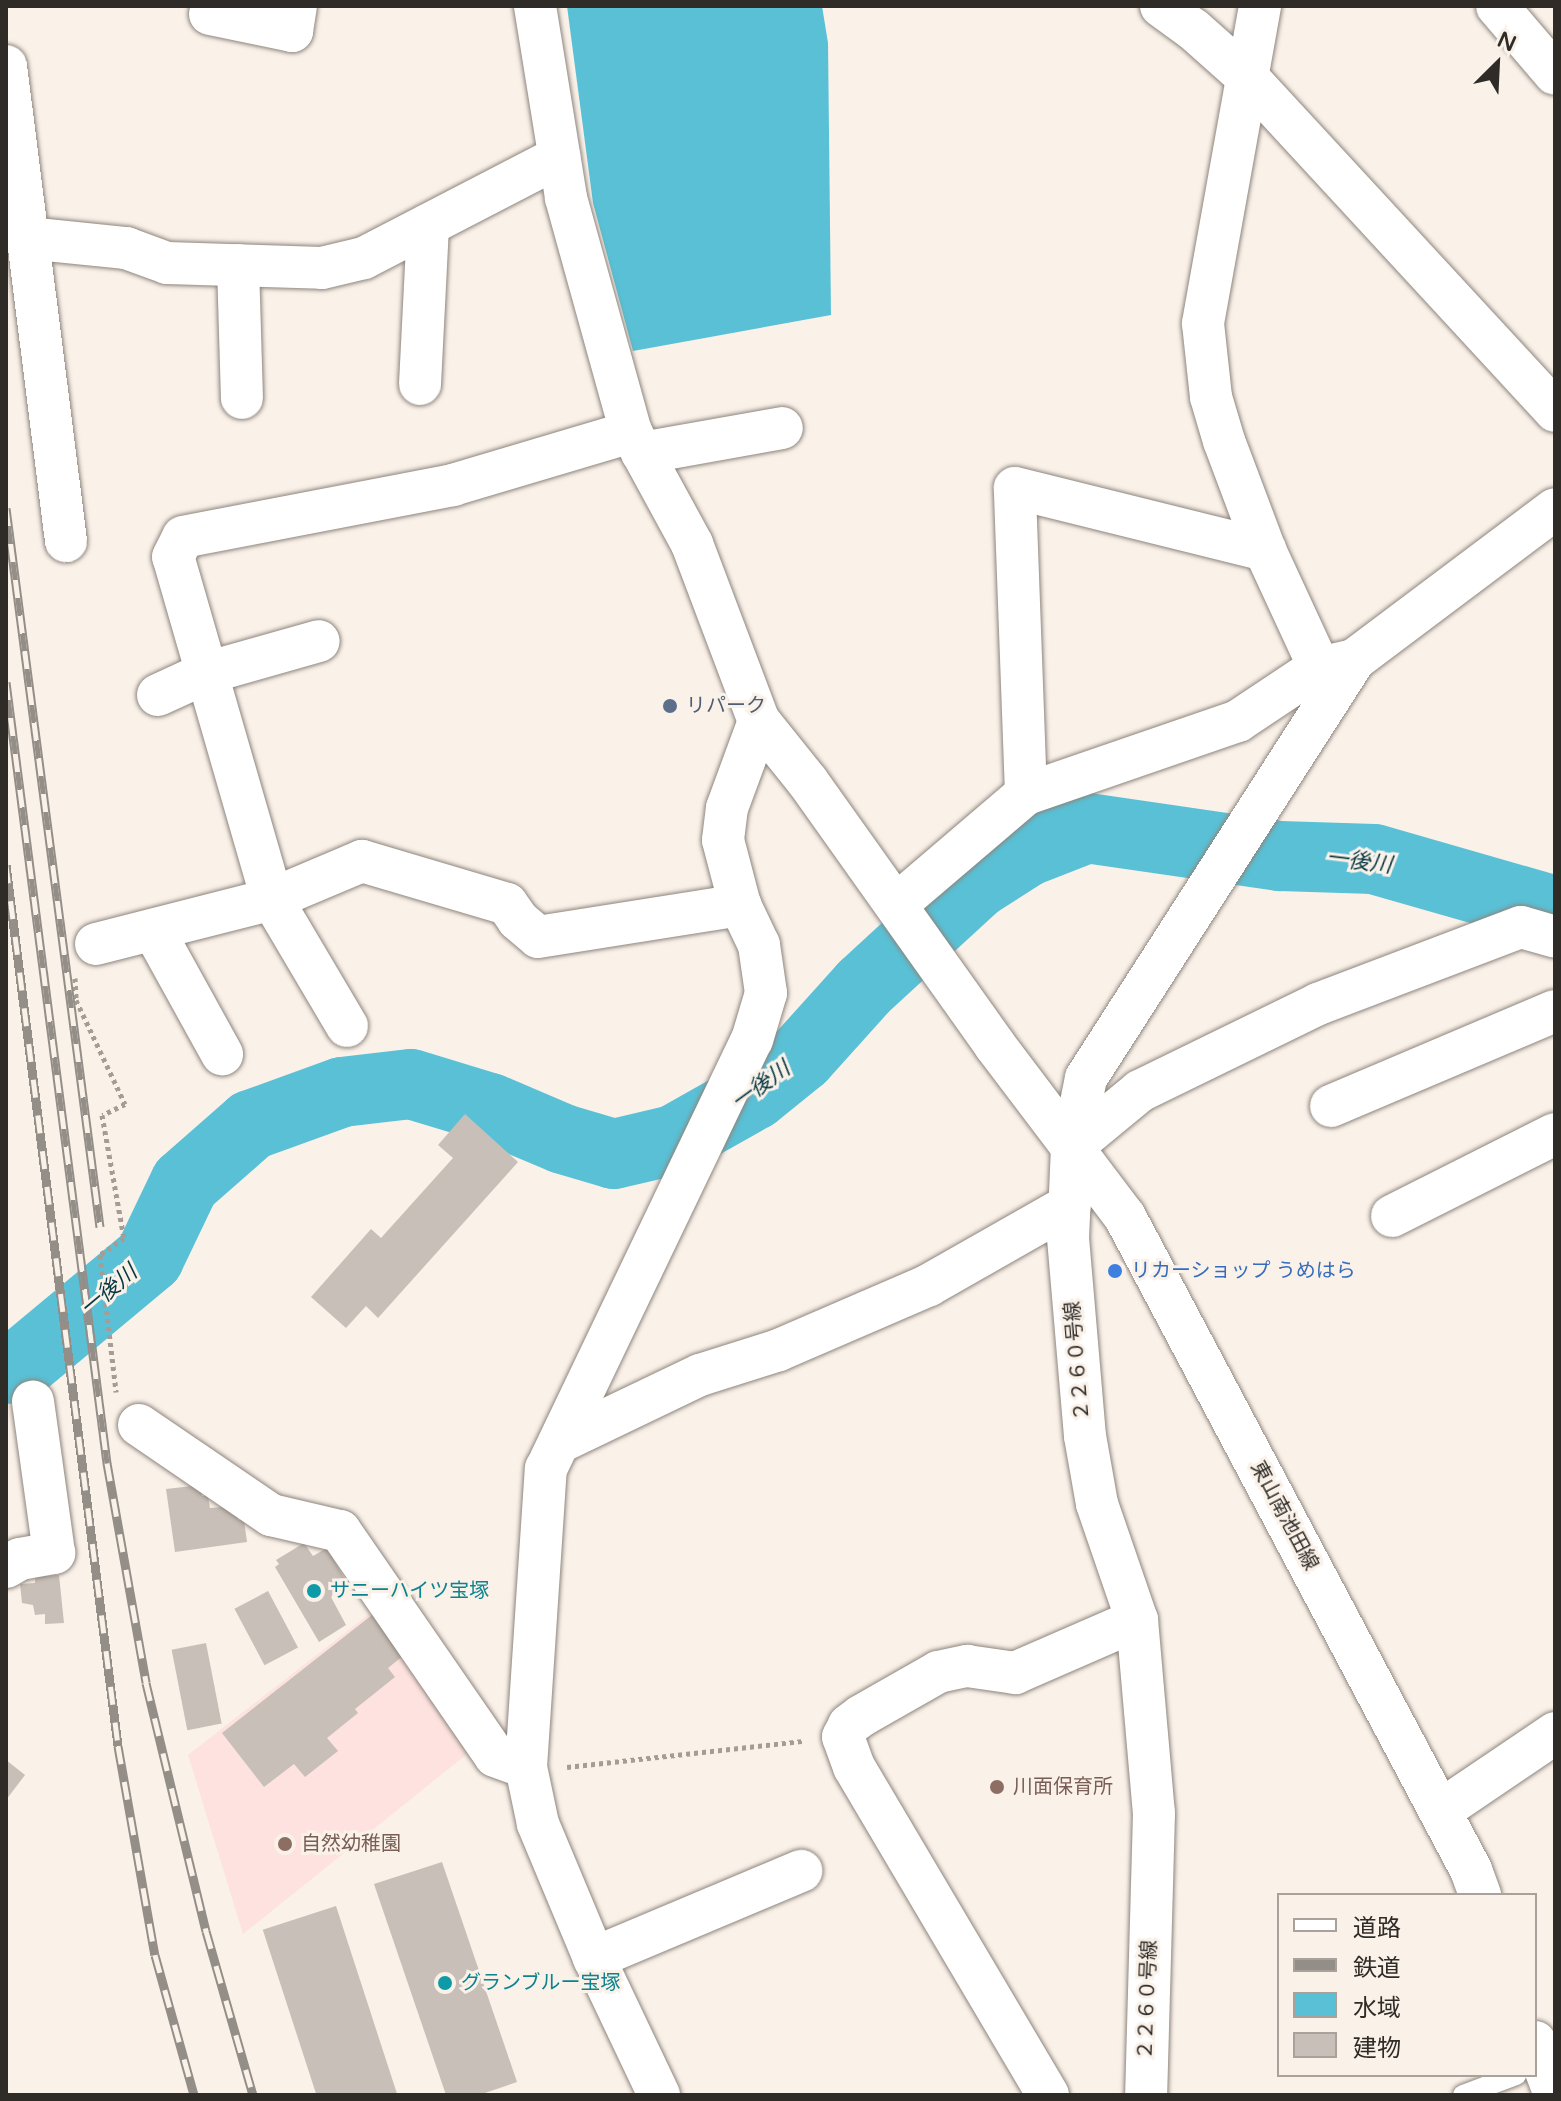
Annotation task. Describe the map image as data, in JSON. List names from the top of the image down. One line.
{"streets":{"street":["２２６０号線","東山南池田線"]},"crossings":[["２２６０号線","東山南池田線"]],"water":["一後川"],"places":["リパーク","リカーショップ うめはら","サニーハイツ宝塚","川面保育所","自然幼稚園","グランブルー宝塚"],"legend":["道路","鉄道","水域","建物"],"north":"top right"}
